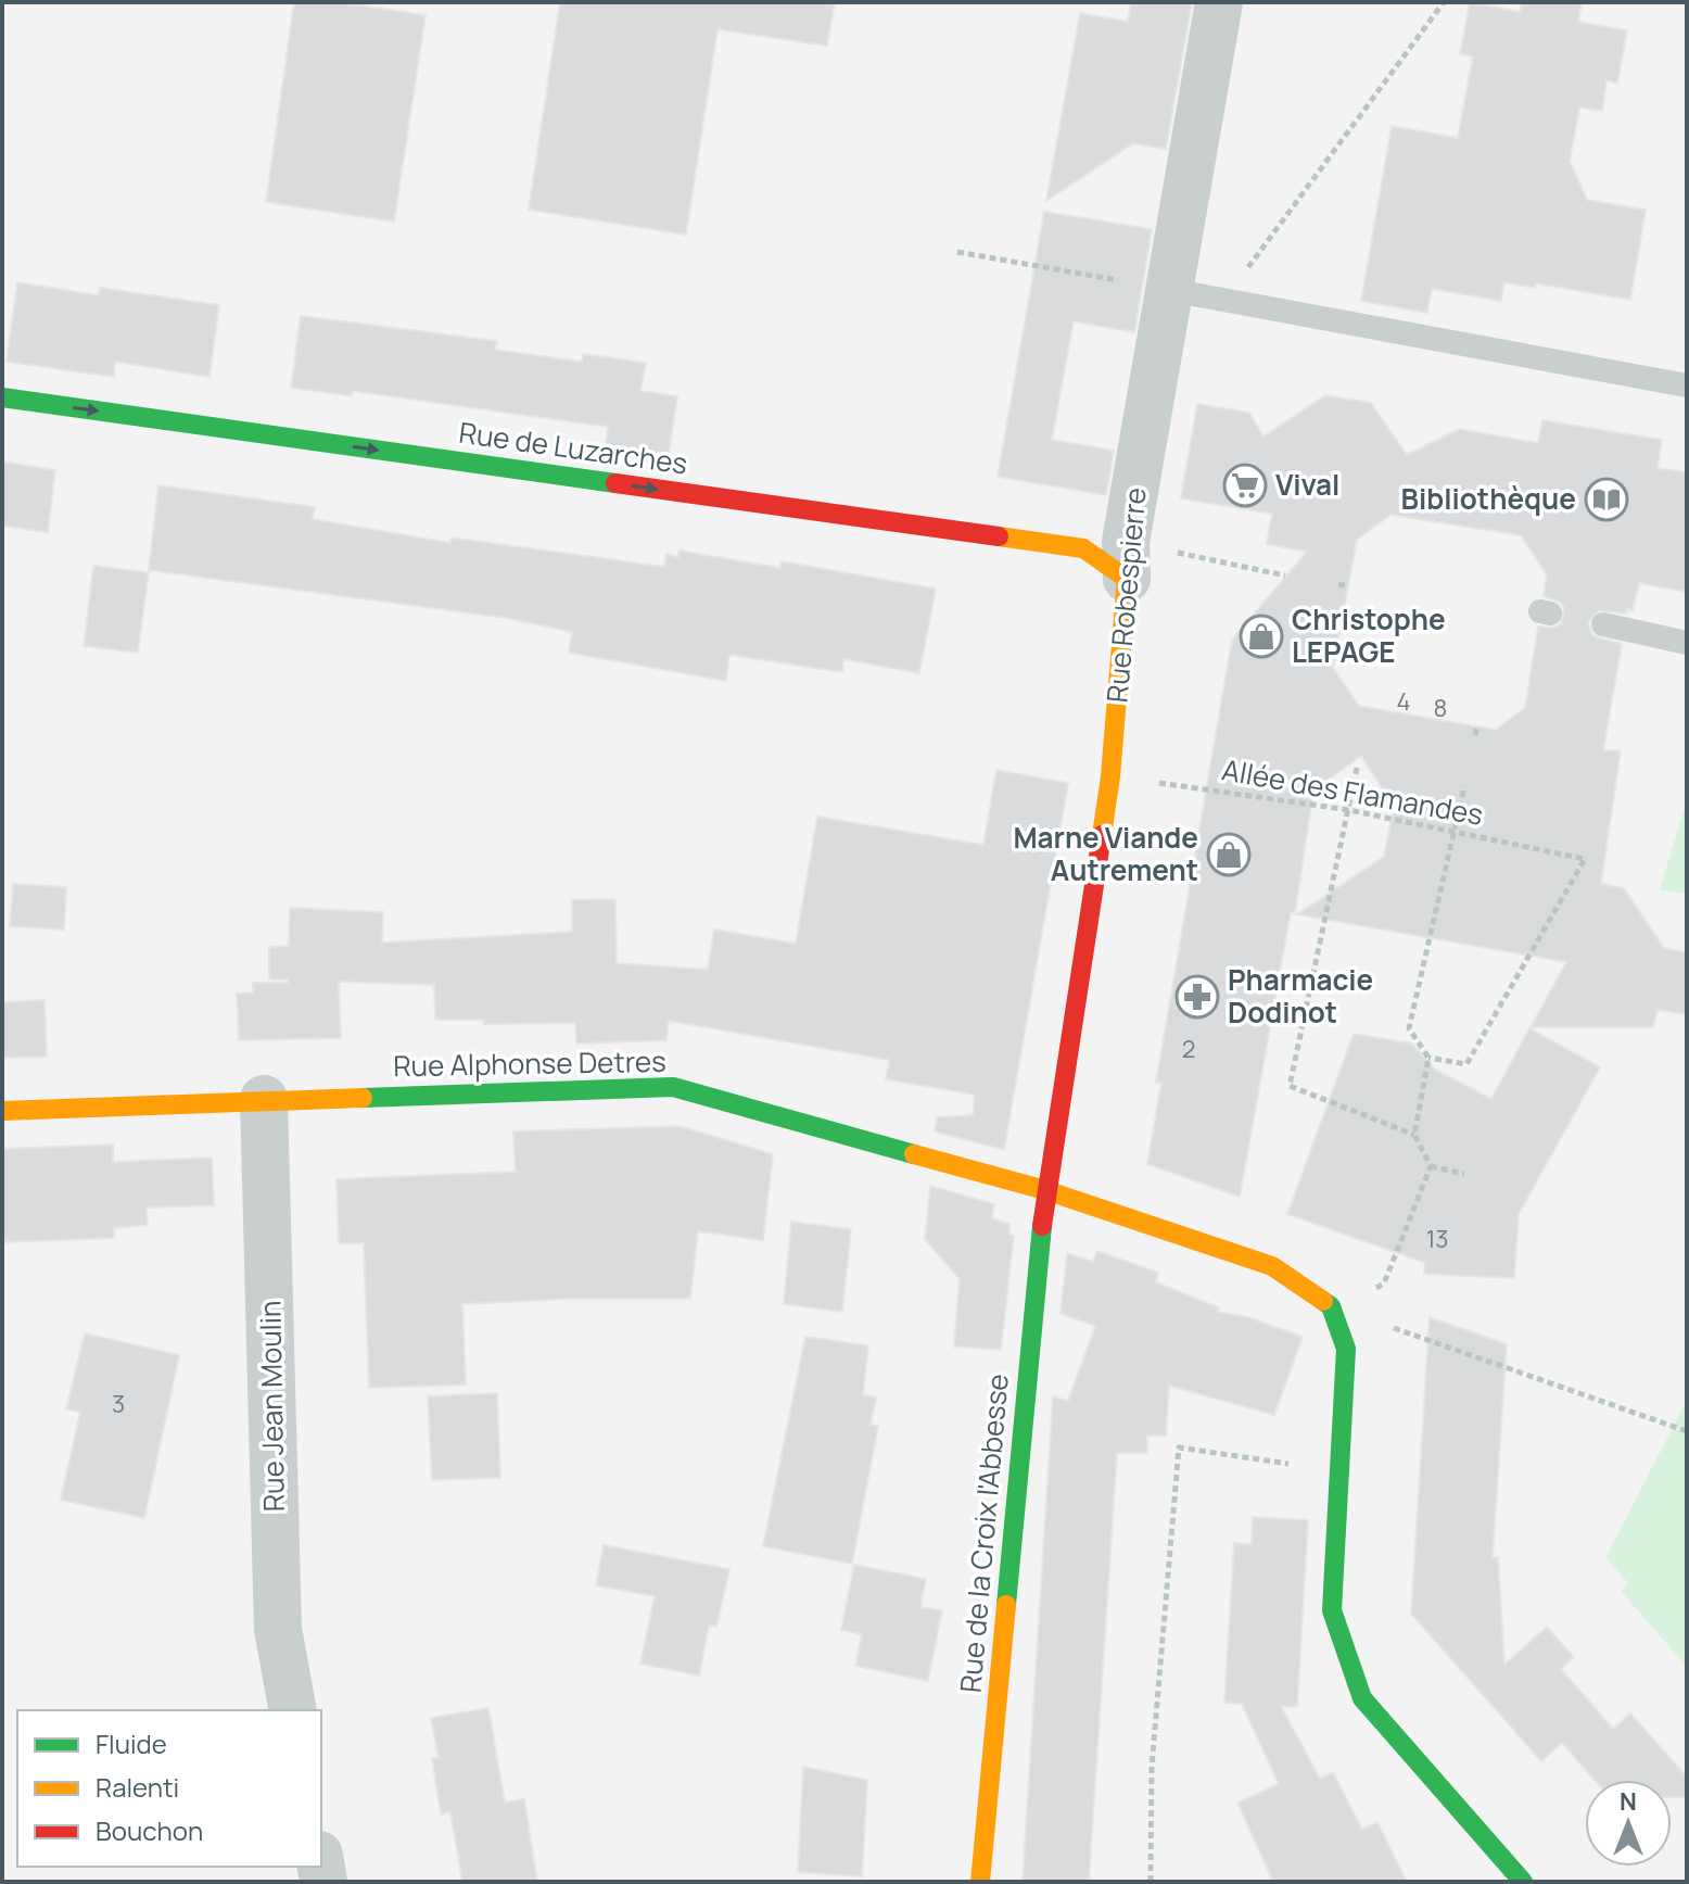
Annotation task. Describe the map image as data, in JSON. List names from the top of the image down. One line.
{"streets":{"street":["Rue de Luzarches","Rue Robespierre","Rue Alphonse Detres","Rue Jean Moulin","Rue de la Croix l'Abbesse"],"path":["Allée des Flamandes"]},"crossings":[["Rue de Luzarches","Rue Robespierre"],["Rue Robespierre","Allée des Flamandes"],["Rue Robespierre","Rue Alphonse Detres"],["Rue Robespierre","Rue de la Croix l'Abbesse"],["Rue Alphonse Detres","Rue Jean Moulin"],["Rue Alphonse Detres","Rue de la Croix l'Abbesse"]],"one_way":["Rue de Luzarches"],"places":{"supermarket":["Vival"],"library":["Bibliothèque"],"shop":["Christophe LEPAGE","Marne Viande Autrement"],"pharmacy":["Pharmacie Dodinot"]},"house_numbers":["4","8","2","13","3"],"legend":["Fluide","Ralenti","Bouchon"],"north":"top"}
